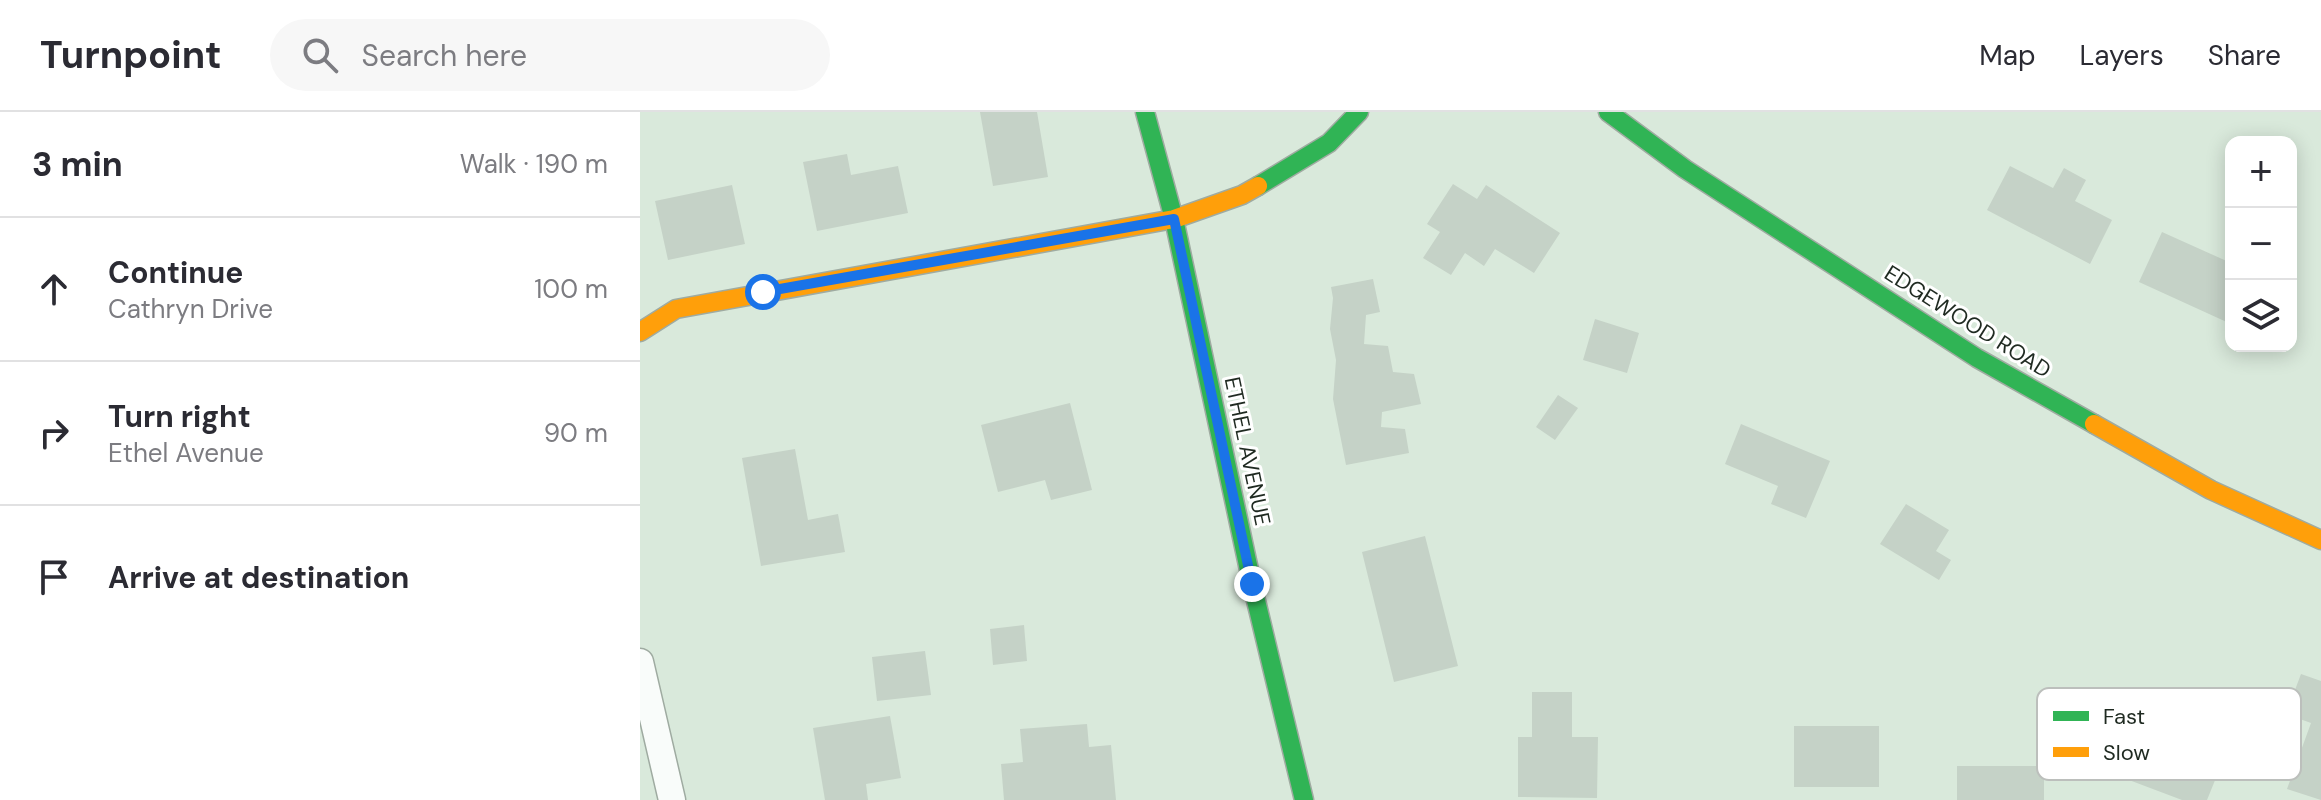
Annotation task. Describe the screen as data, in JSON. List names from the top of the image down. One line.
{"streets":{"street":["EDGEWOOD ROAD","ETHEL AVENUE"]},"legend":["Fast","Slow"],"page":{"header":"Turnpoint","search":"Search here","nav":["Map","Layers","Share"],"heading":["3 min","Walk · 190 m"],"map_buttons":["+","−"],"list":[["Continue","Cathryn Drive","100 m"],["Turn right","Ethel Avenue","90 m"],"Arrive at destination"]}}
